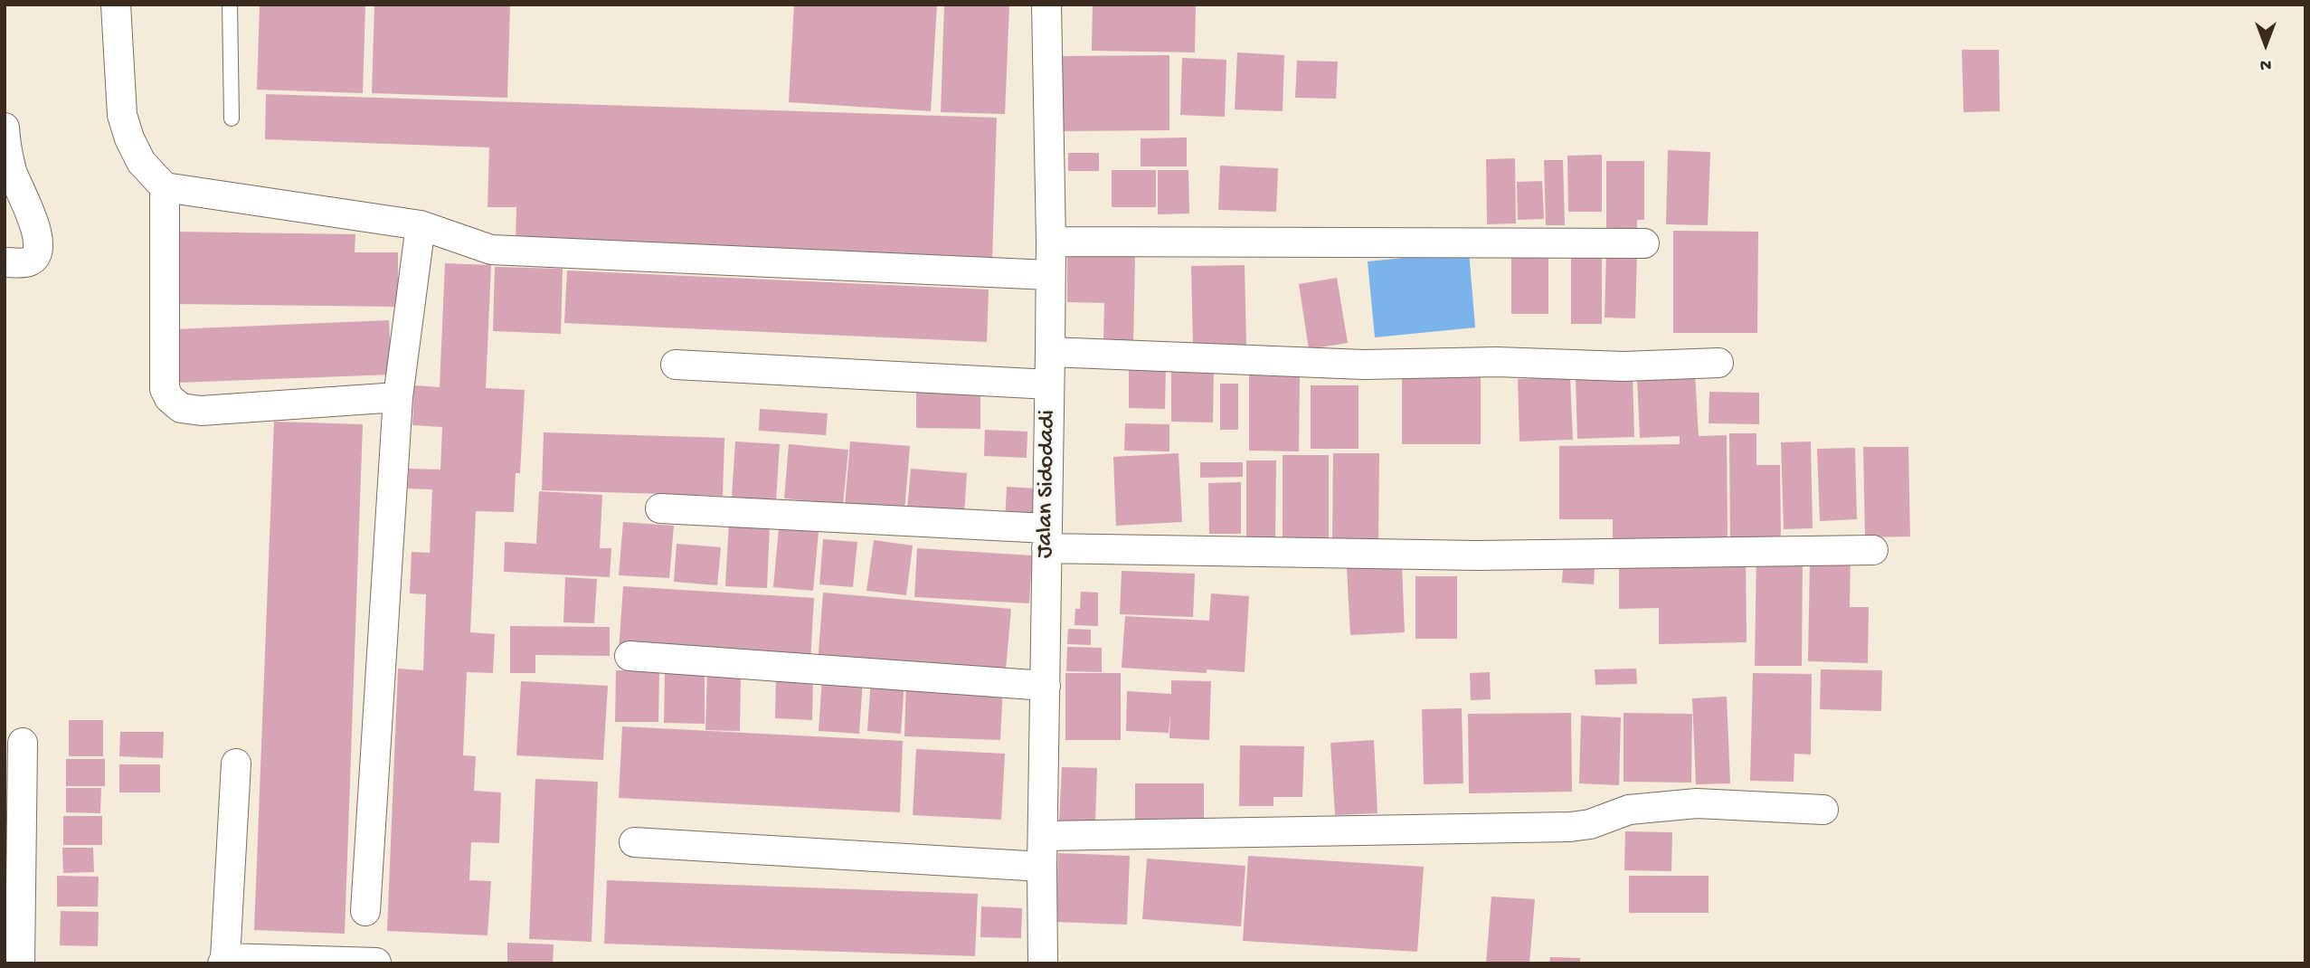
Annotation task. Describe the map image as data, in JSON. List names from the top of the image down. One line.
{"streets":{"street":["Jalan Sidodadi"]},"north":"bottom"}
